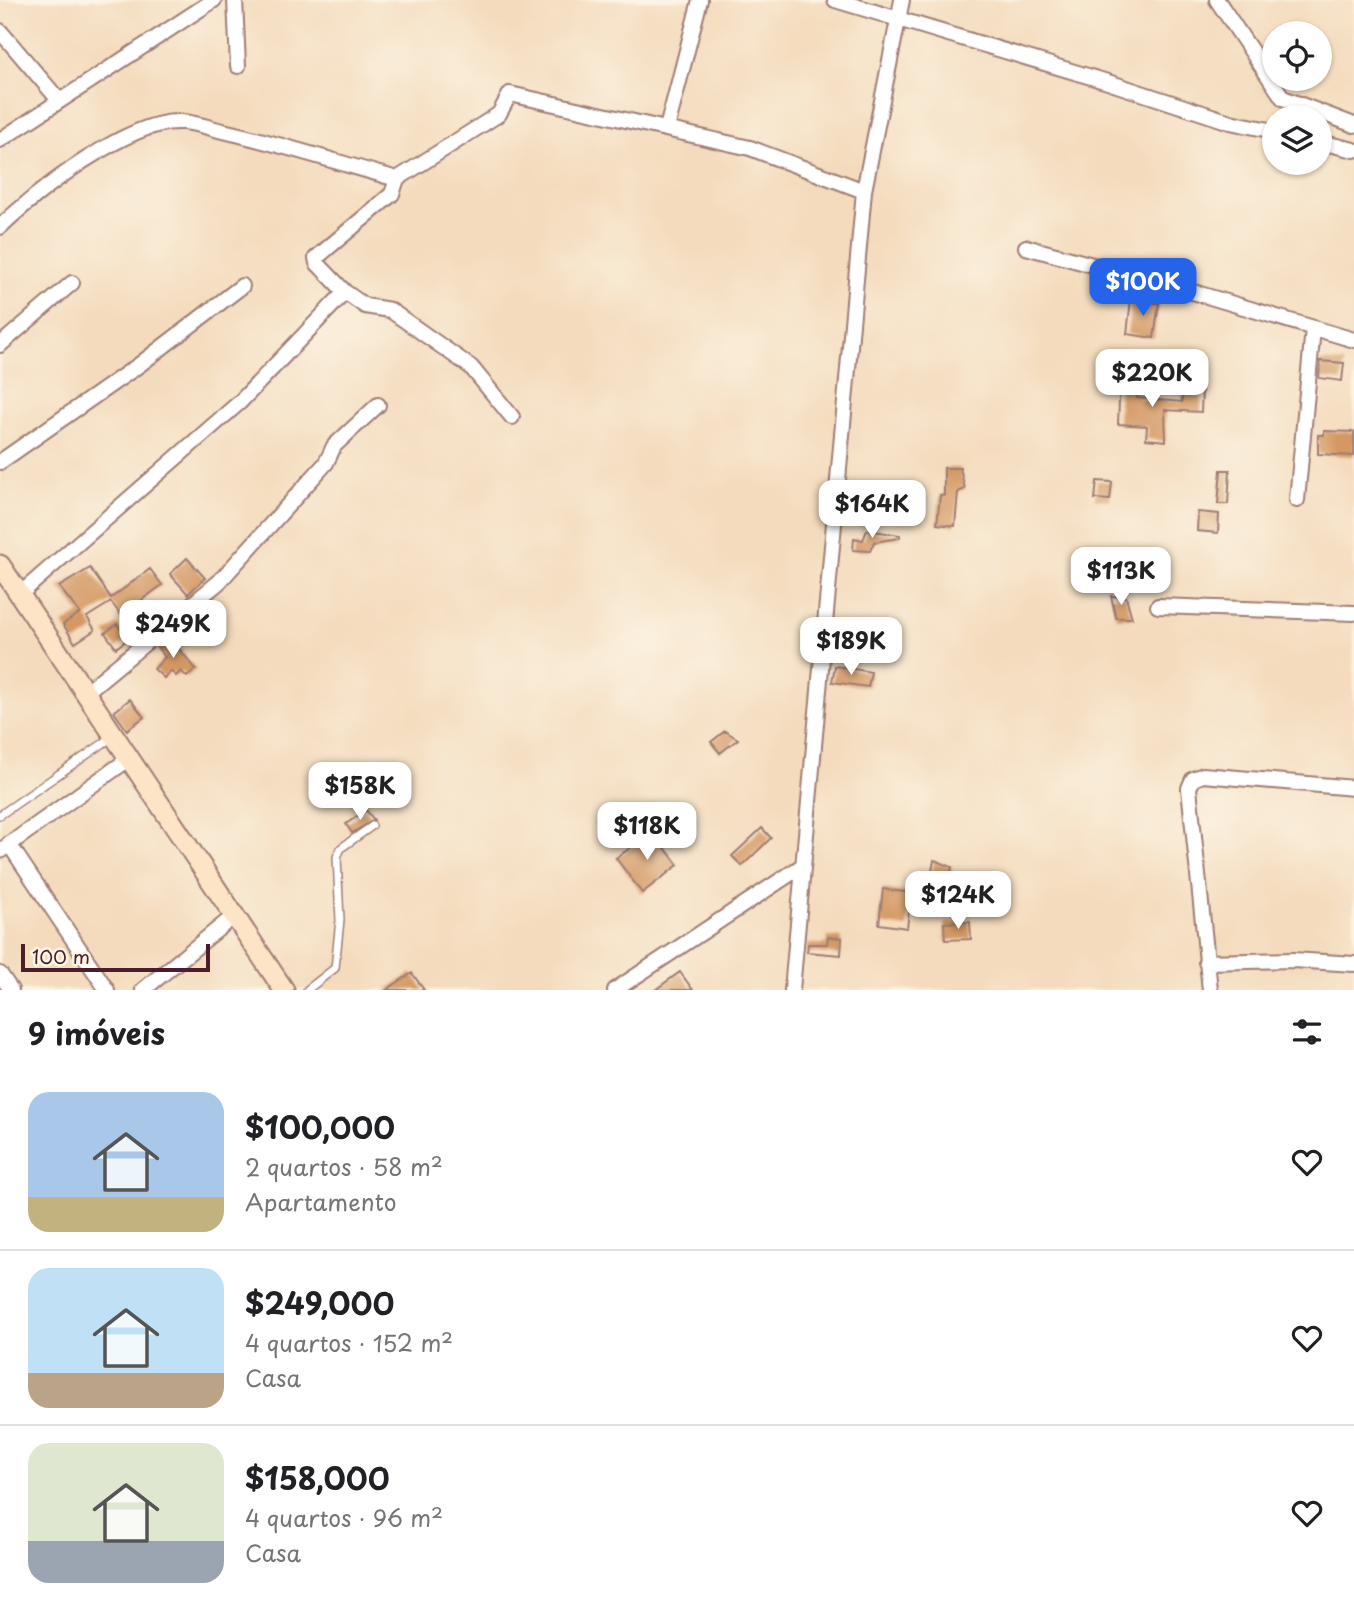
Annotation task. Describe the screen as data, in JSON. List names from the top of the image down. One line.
{"scale_bar":"100 m","page":{"price":["$100K","$220K","$164K","$113K","$249K","$189K","$158K","$118K","$124K"],"scale":"100 m","heading":"9 imóveis","list":[{"name":"$100,000","note":"2 quartos · 58 m² · Apartamento"},{"name":"$249,000","note":"4 quartos · 152 m² · Casa"},{"name":"$158,000","note":"4 quartos · 96 m² · Casa"}]}}
